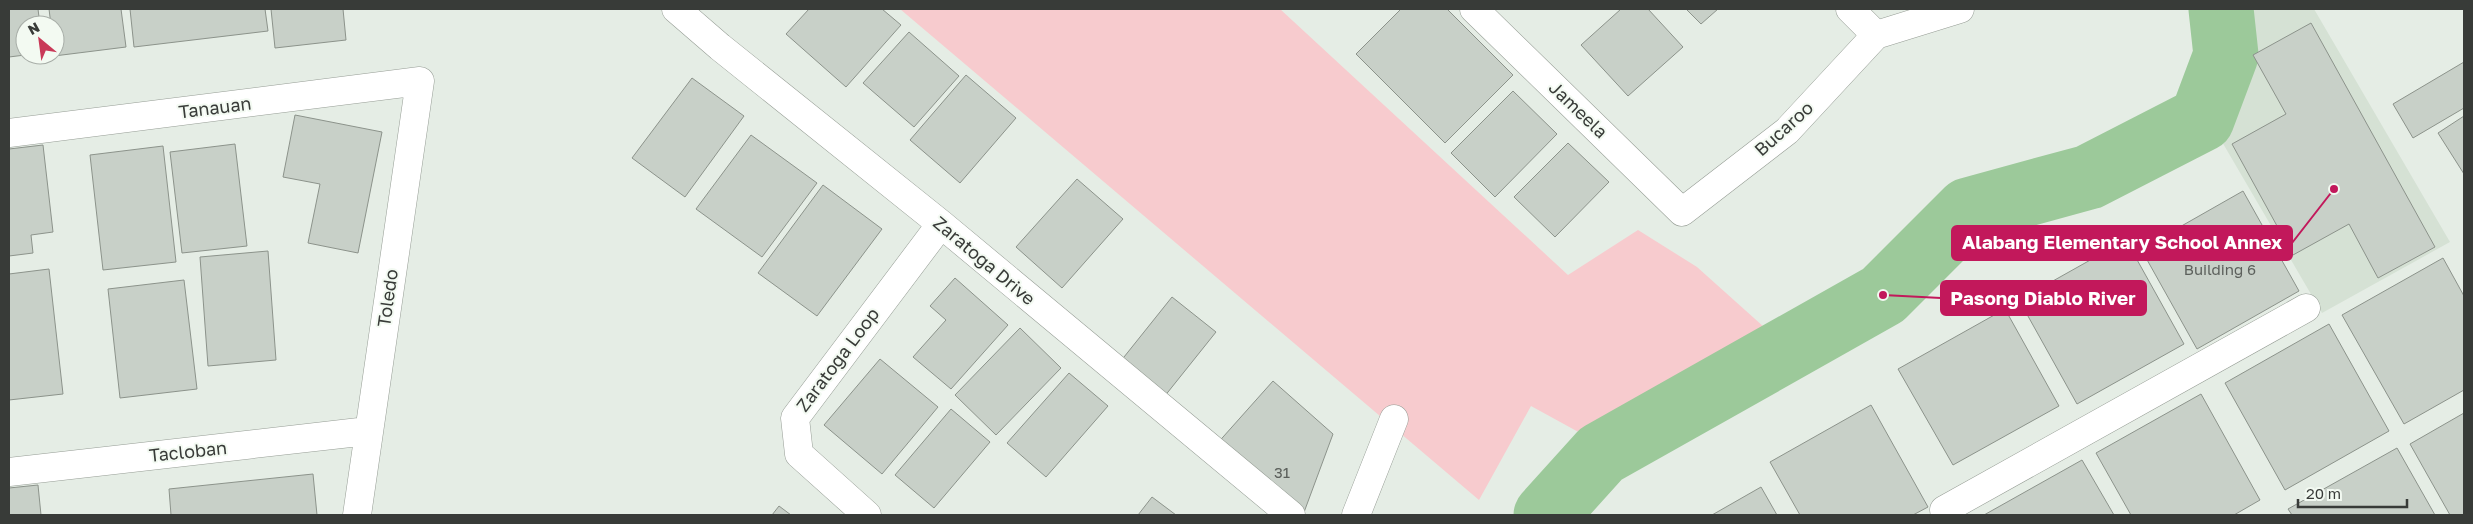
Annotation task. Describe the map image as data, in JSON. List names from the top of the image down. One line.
{"streets":{"street":["Tanauan","Jameela","Bucaroo","Zaratoga Drive","Toledo","Zaratoga Loop","Tacloban"]},"crossings":[["Tanauan","Toledo"],["Jameela","Bucaroo"],["Zaratoga Drive","Zaratoga Loop"],["Toledo","Tacloban"]],"places":["Alabang Elementary School Annex","Pasong Diablo River"],"house_numbers":["Building 6","31"],"scale_bar":"20 m","north":"top left"}
